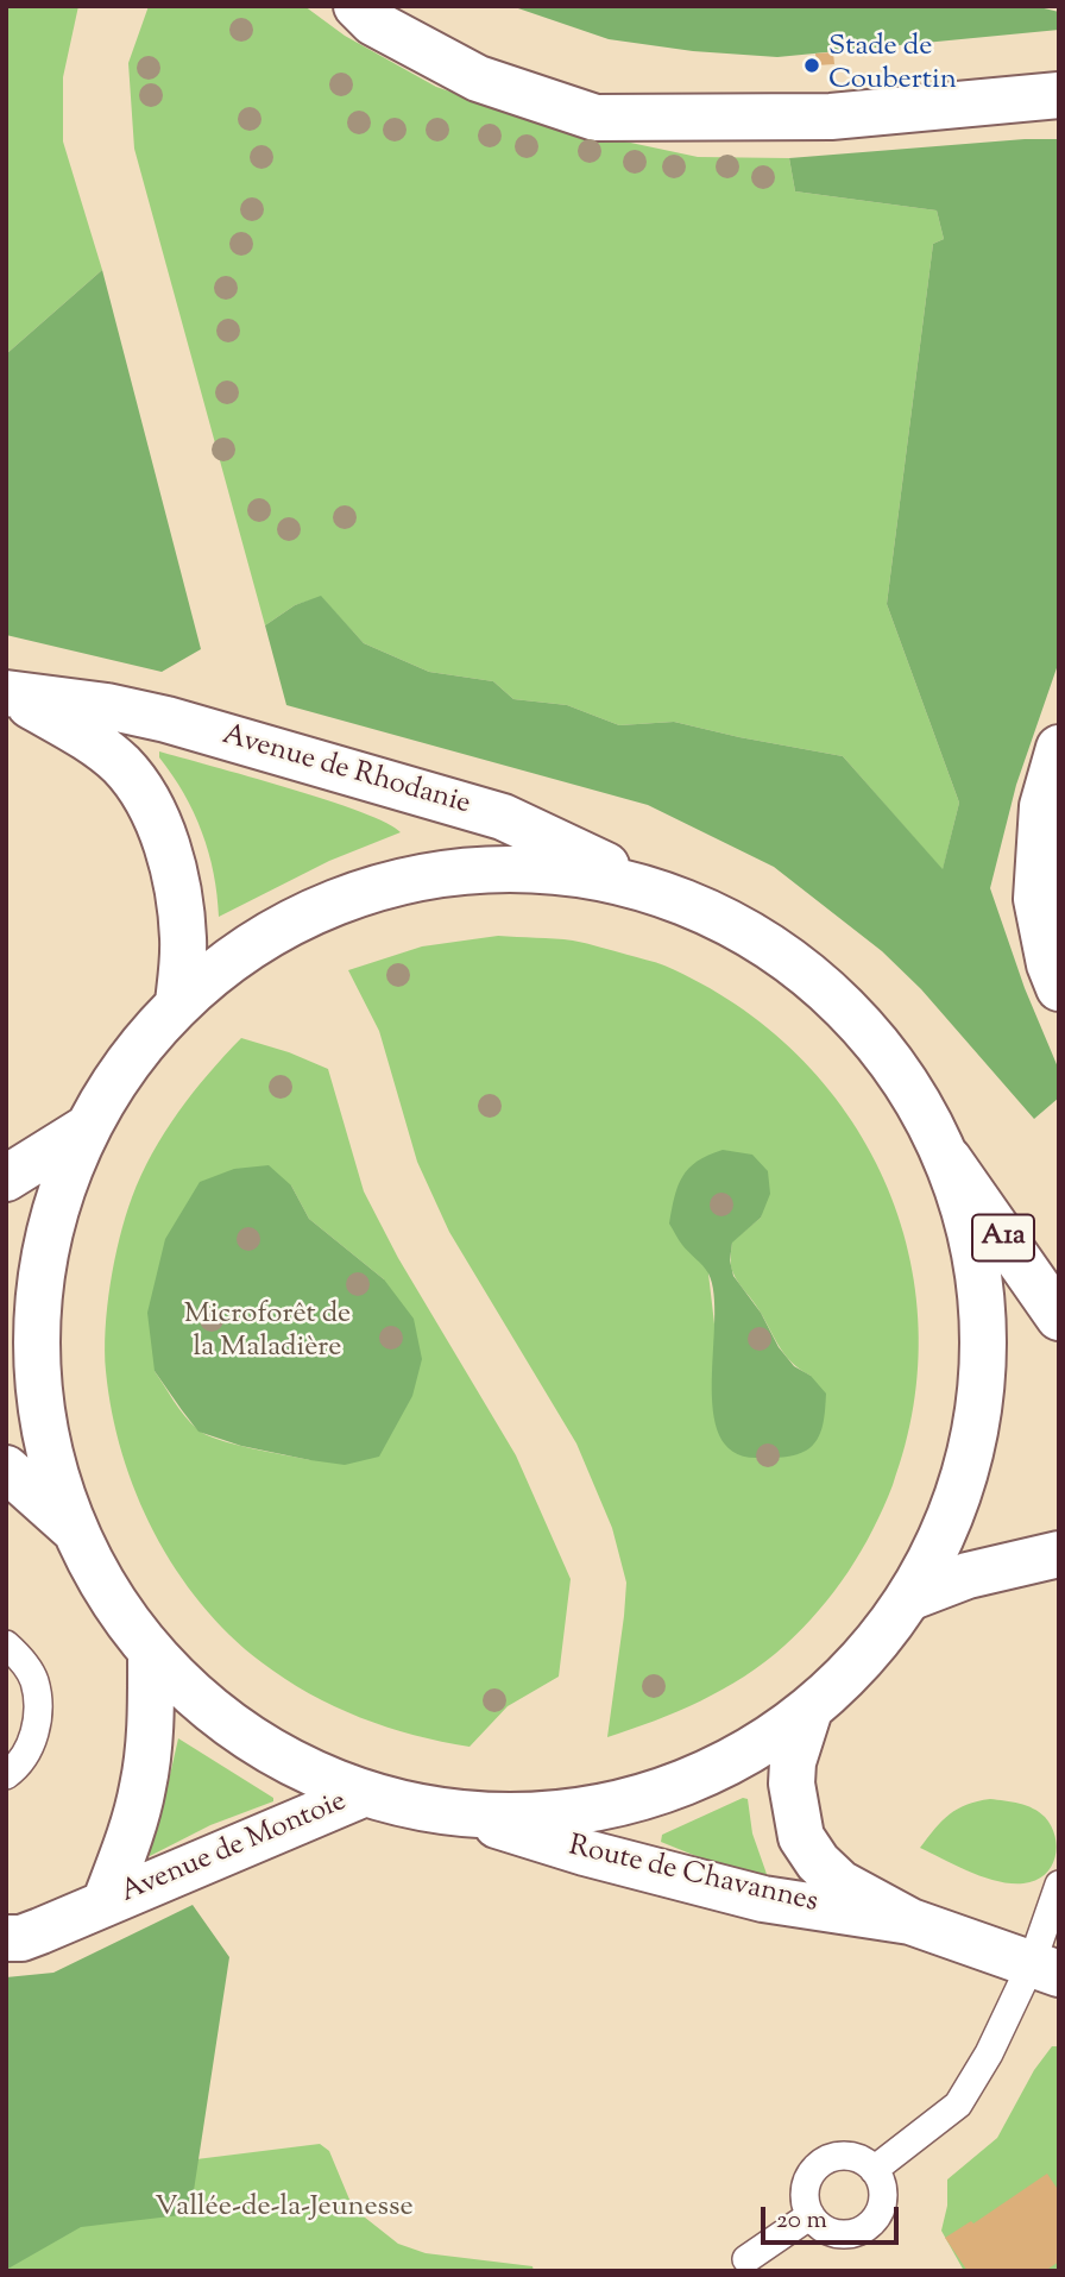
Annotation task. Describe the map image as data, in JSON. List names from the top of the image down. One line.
{"streets":{"main road":["Avenue de Rhodanie","A1a","Avenue de Montoie","Route de Chavannes"]},"parks":["Microforêt de la Maladière","Vallée-de-la-Jeunesse"],"places":["Stade de Coubertin"],"scale_bar":"20 m"}
